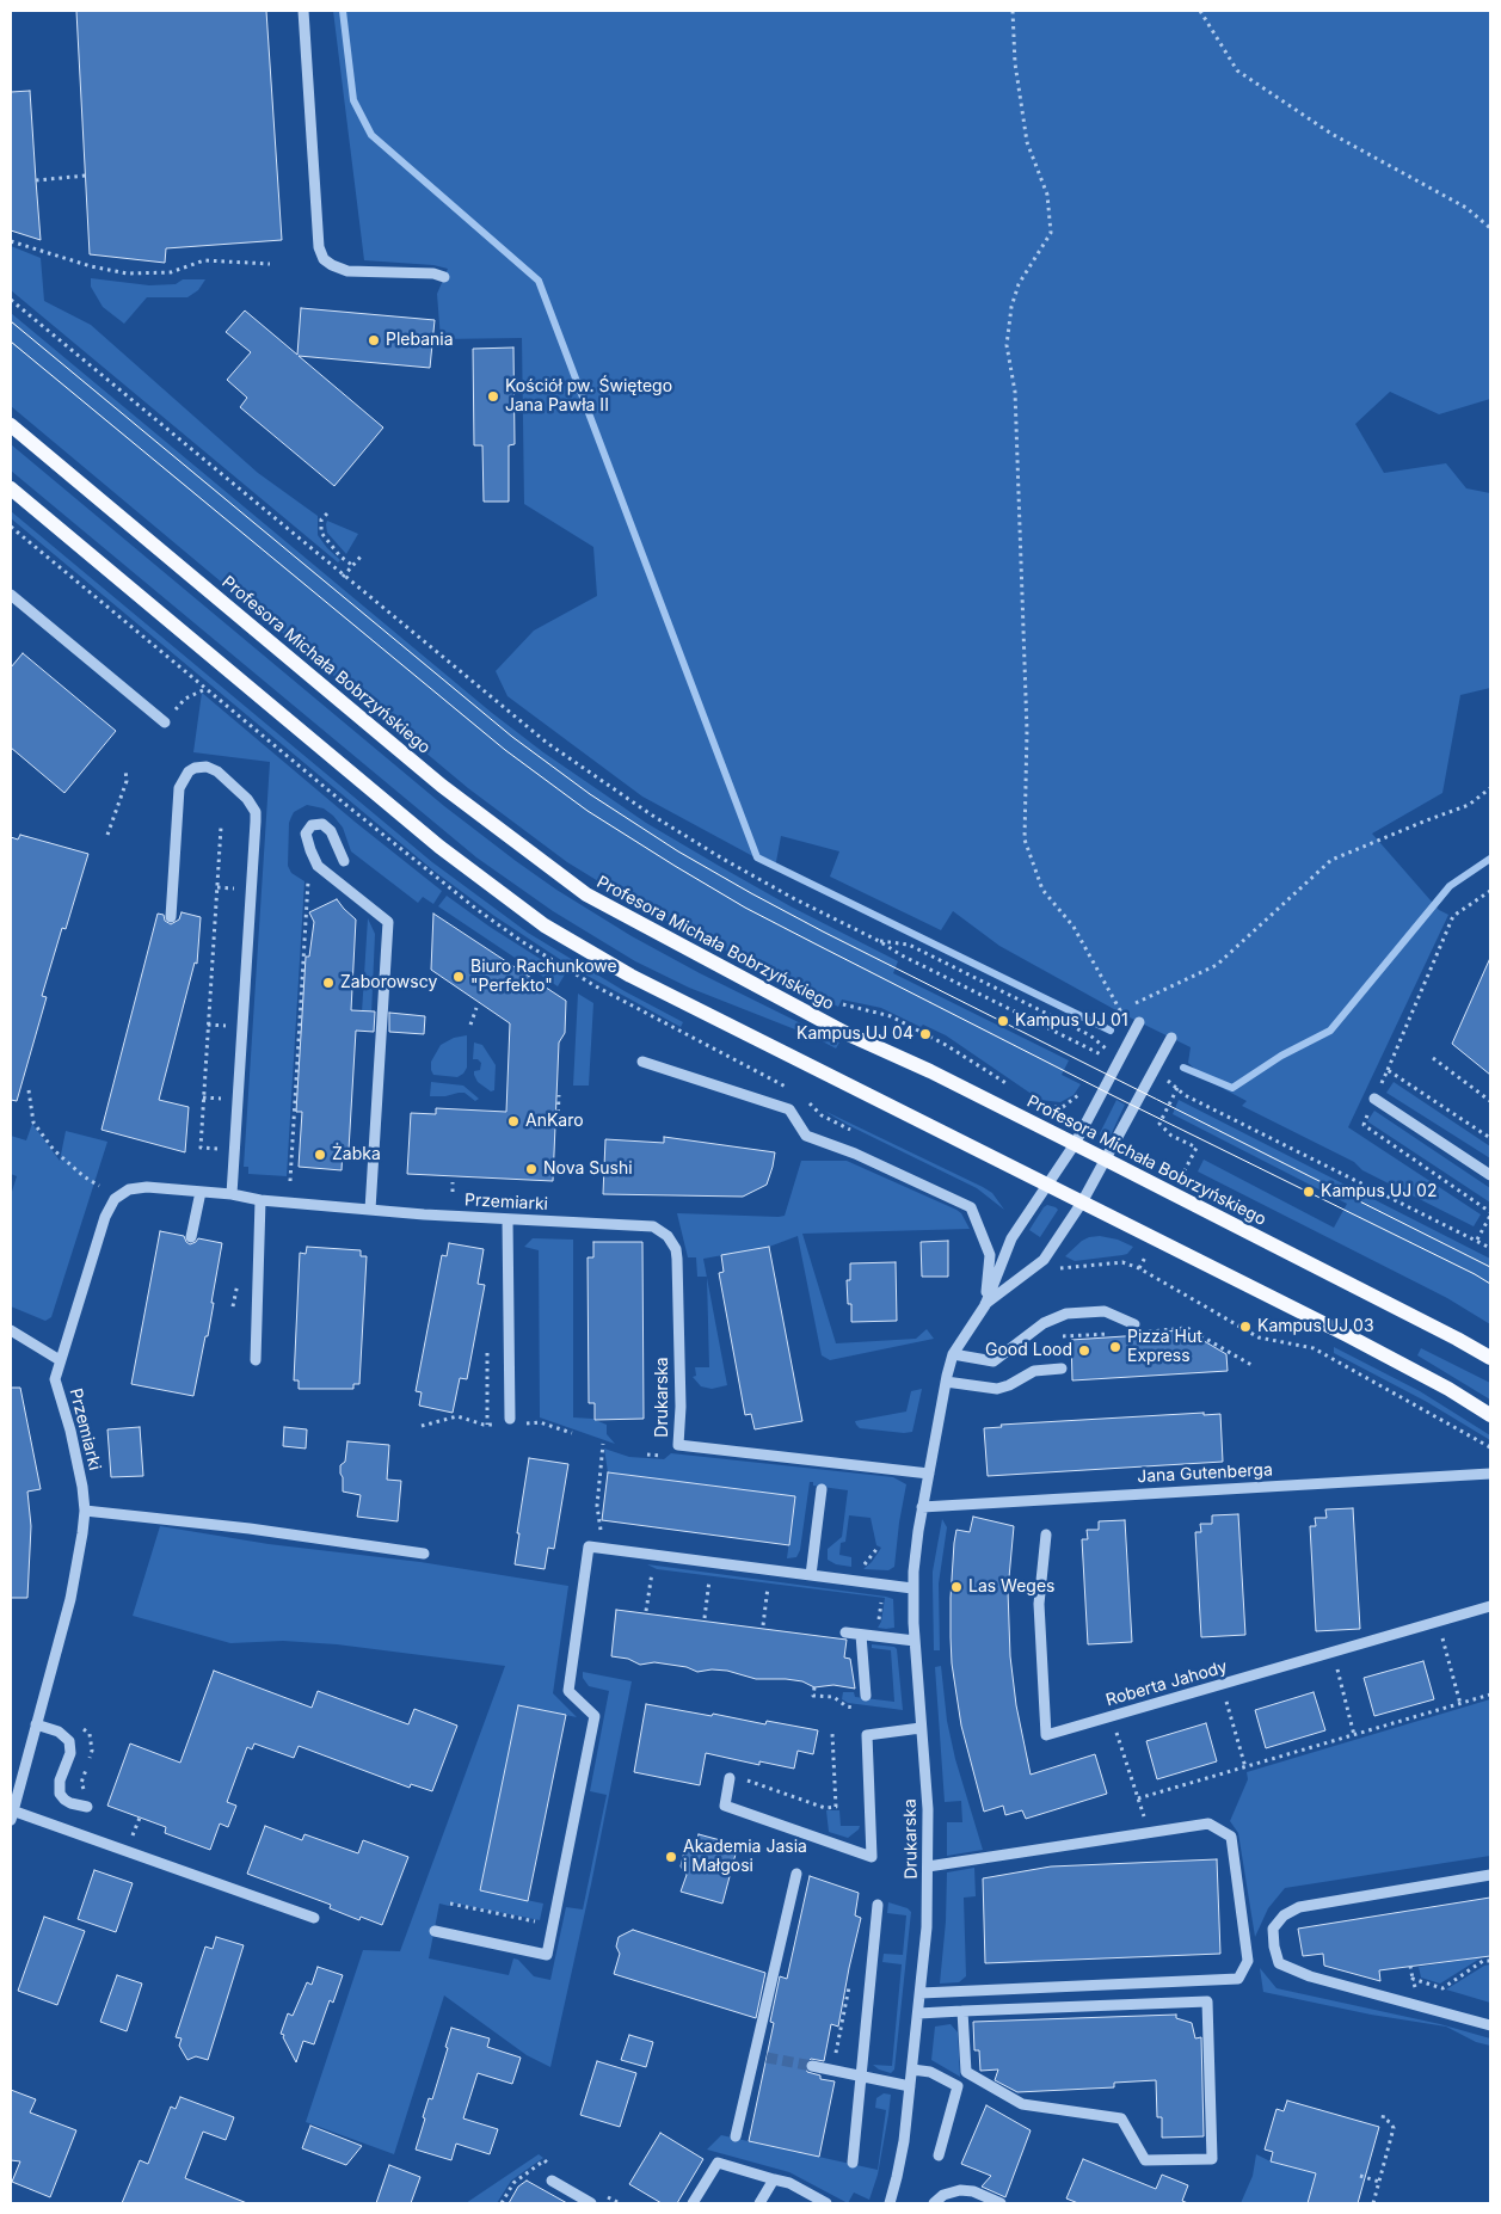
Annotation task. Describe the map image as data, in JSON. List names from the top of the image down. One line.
{"streets":{"main road":["Profesora Michała Bobrzyńskiego"],"street":["Przemiarki","Drukarska","Jana Gutenberga","Roberta Jahody"]},"crossings":[["Profesora Michała Bobrzyńskiego","Drukarska"],["Przemiarki","Drukarska"],["Drukarska","Jana Gutenberga"]],"places":["Plebania","Kościół pw. Świętego Jana Pawła II","Biuro Rachunkowe \"Perfekto\"","Zaborowscy","Kampus UJ 01","Kampus UJ 04","AnKaro","Żabka","Nova Sushi","Kampus UJ 02","Kampus UJ 03","Pizza Hut Express","Good Lood","Las Weges","Akademia Jasia i Małgosi"]}
